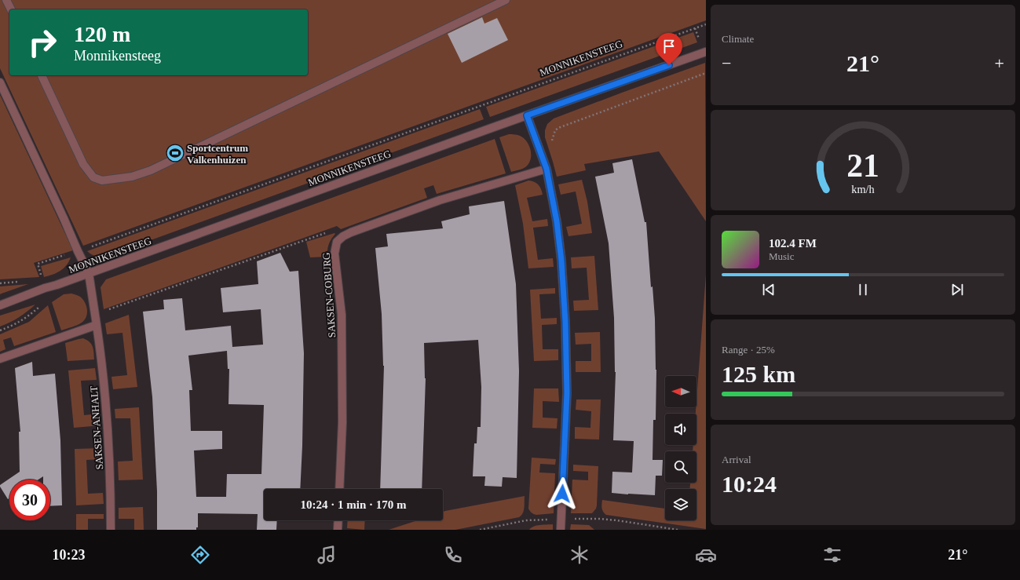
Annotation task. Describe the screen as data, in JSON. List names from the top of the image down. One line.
{"streets":{"street":["MONNIKENSTEEG","SAKSEN-COBURG","SAKSEN-ANHALT"]},"crossings":[["MONNIKENSTEEG","SAKSEN-ANHALT"]],"places":{"sports":["Sportcentrum Valkenhuizen"]},"north":"left","page":{"tile":["Climate",["Range · 25%","125 km"],["Arrival","10:24"]],"turn":["120 m","Monnikensteeg"],"heat":["−","21°","+"],"song":["102.4 FM","Music"],"limit":"30","trip":"10:24 · 1 min · 170 m","tabs":["10:23","21°"],"gauge":["21","km/h"]}}
